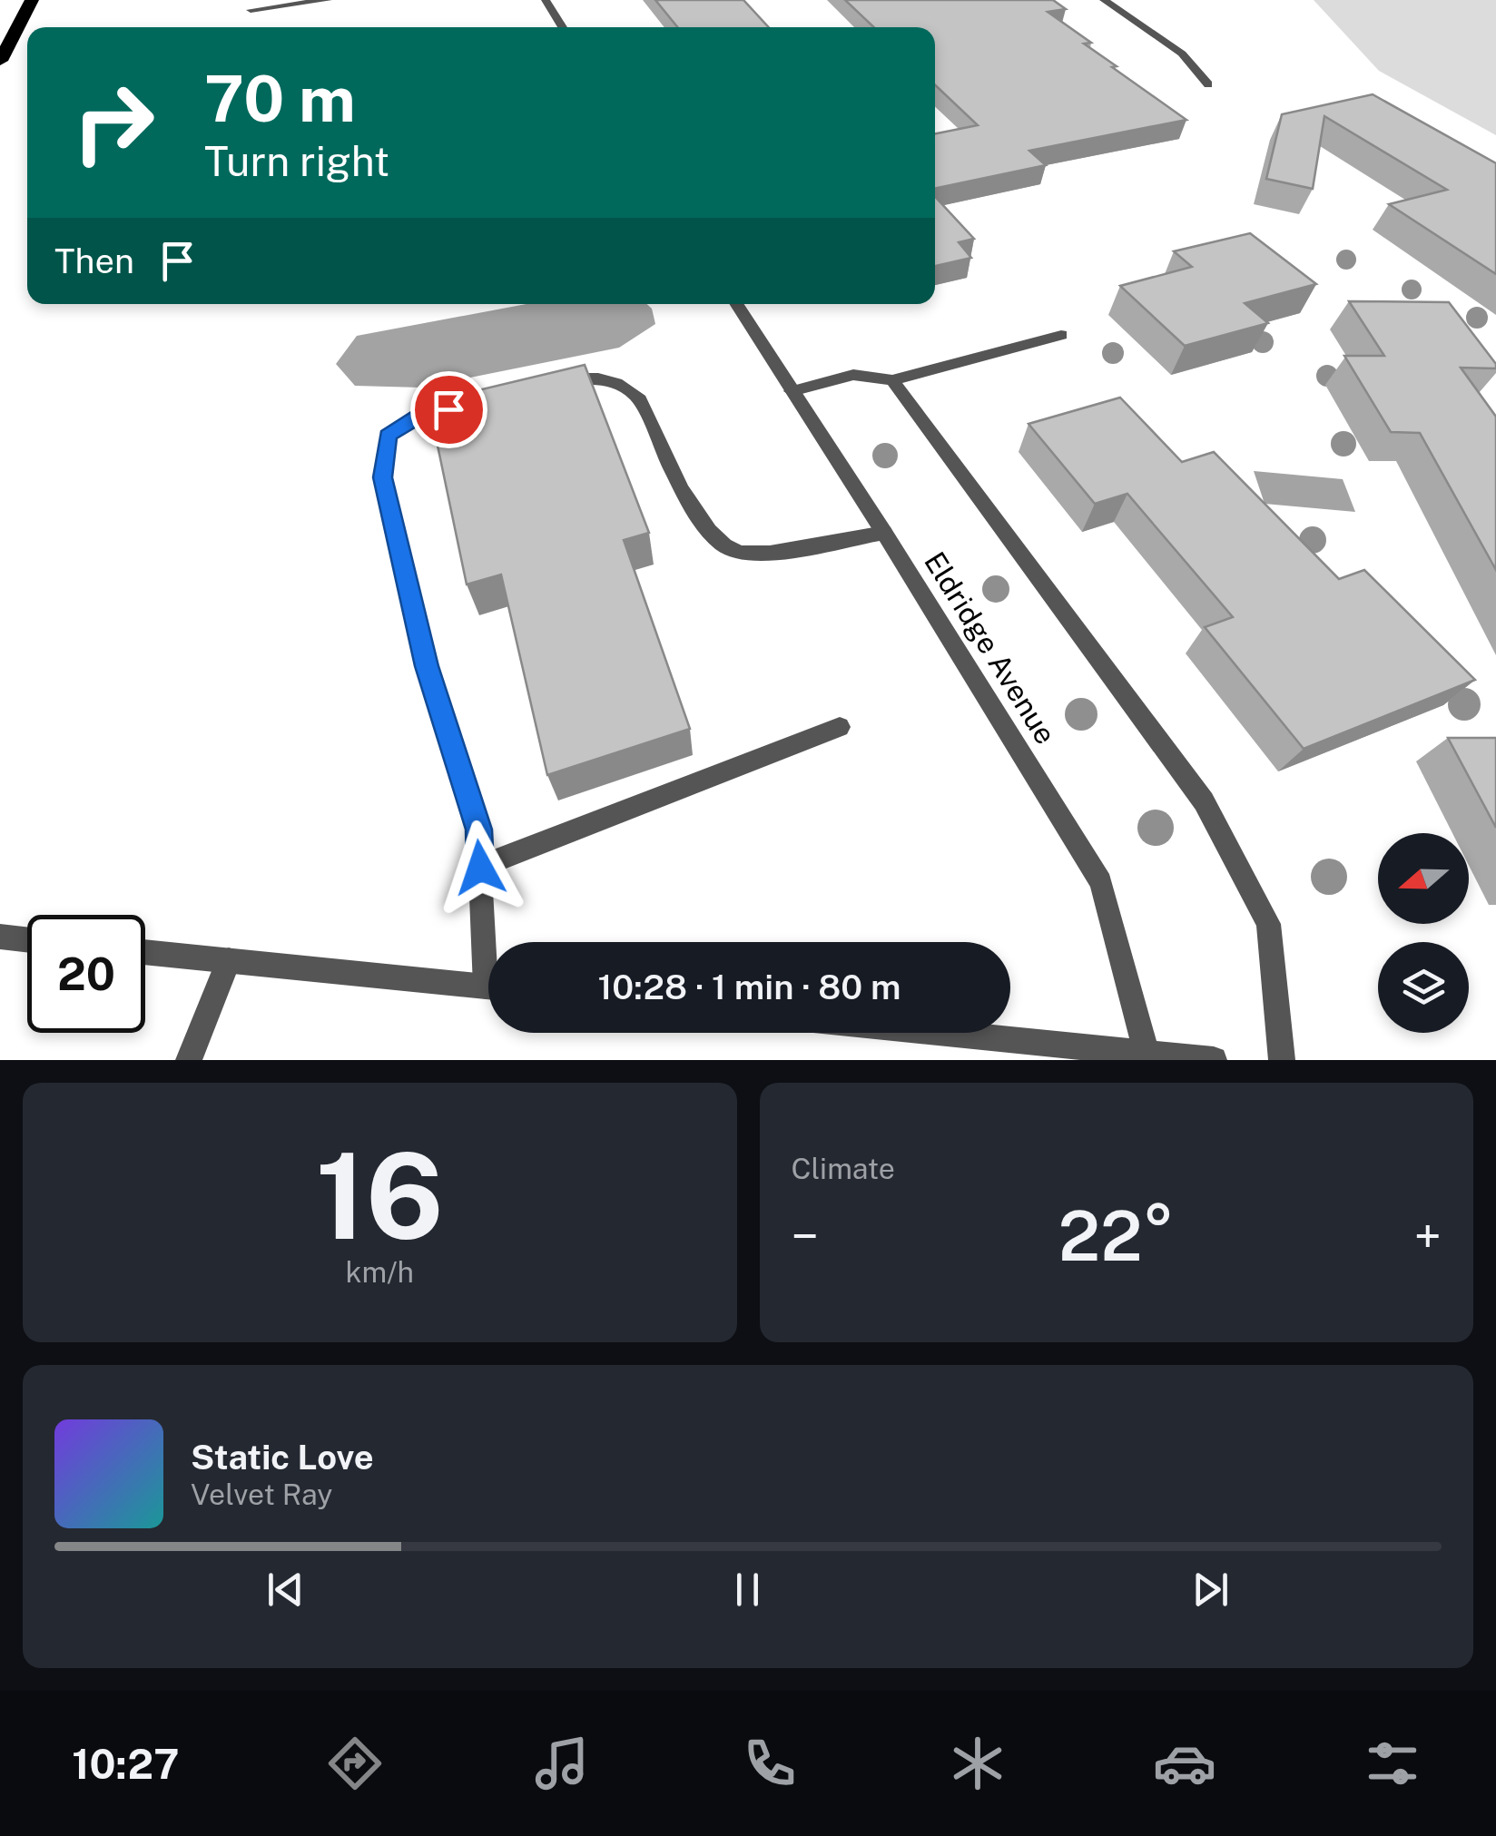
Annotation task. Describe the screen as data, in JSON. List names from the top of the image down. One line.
{"streets":{"street":["Eldridge Avenue"]},"north":"left","page":{"turn":["70 m","Turn right"],"then":"Then","limit":"20","trip":"10:28 · 1 min · 80 m","tile":[["16","km/h"],"Climate"],"heat":["−","22°","+"],"song":["Static Love","Velvet Ray"],"tabs":"10:27"}}
